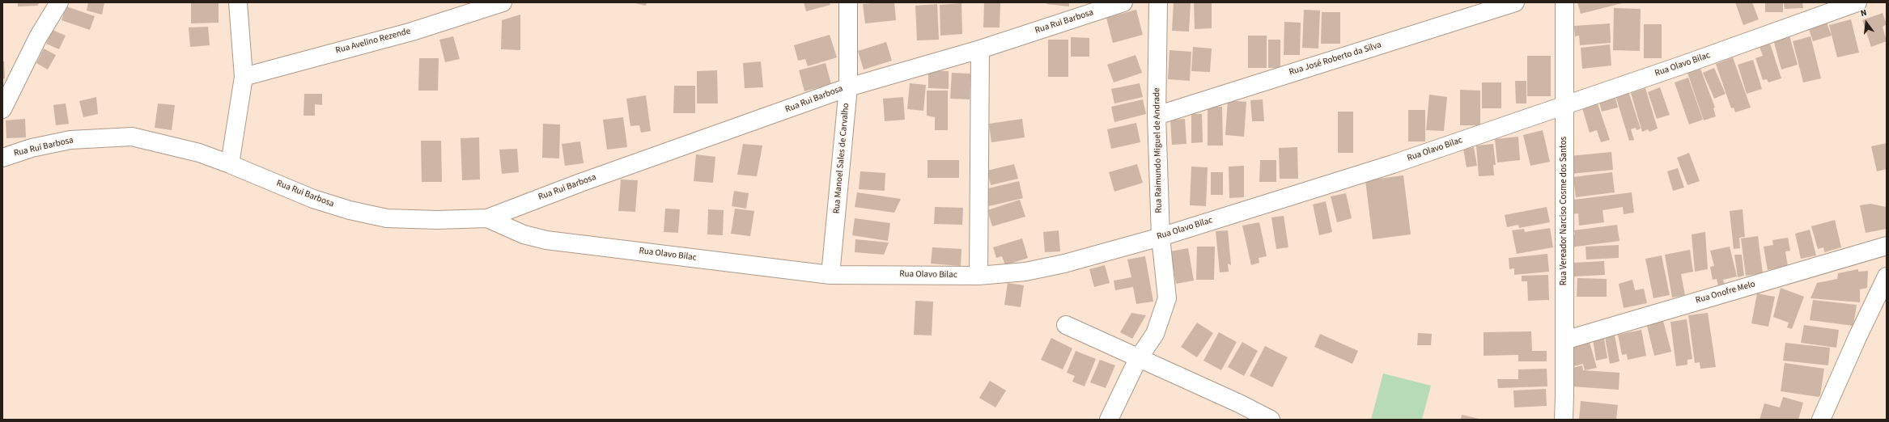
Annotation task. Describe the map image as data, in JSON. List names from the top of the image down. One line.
{"streets":{"street":["Rua Rui Barbosa","Rua Avelino Rezende","Rua José Roberto da Silva","Rua Olavo Bilac","Rua Raimundo Miguel de Andrade","Rua Manoel Sales de Carvalho","Rua Vereador Narciso Cosme dos Santos","Rua Onofre Melo"]},"crossings":[["Rua Rui Barbosa","Rua Olavo Bilac"],["Rua Rui Barbosa","Rua Manoel Sales de Carvalho"],["Rua José Roberto da Silva","Rua Raimundo Miguel de Andrade"],["Rua Olavo Bilac","Rua Raimundo Miguel de Andrade"],["Rua Olavo Bilac","Rua Manoel Sales de Carvalho"],["Rua Olavo Bilac","Rua Vereador Narciso Cosme dos Santos"],["Rua Vereador Narciso Cosme dos Santos","Rua Onofre Melo"]],"north":"top"}
